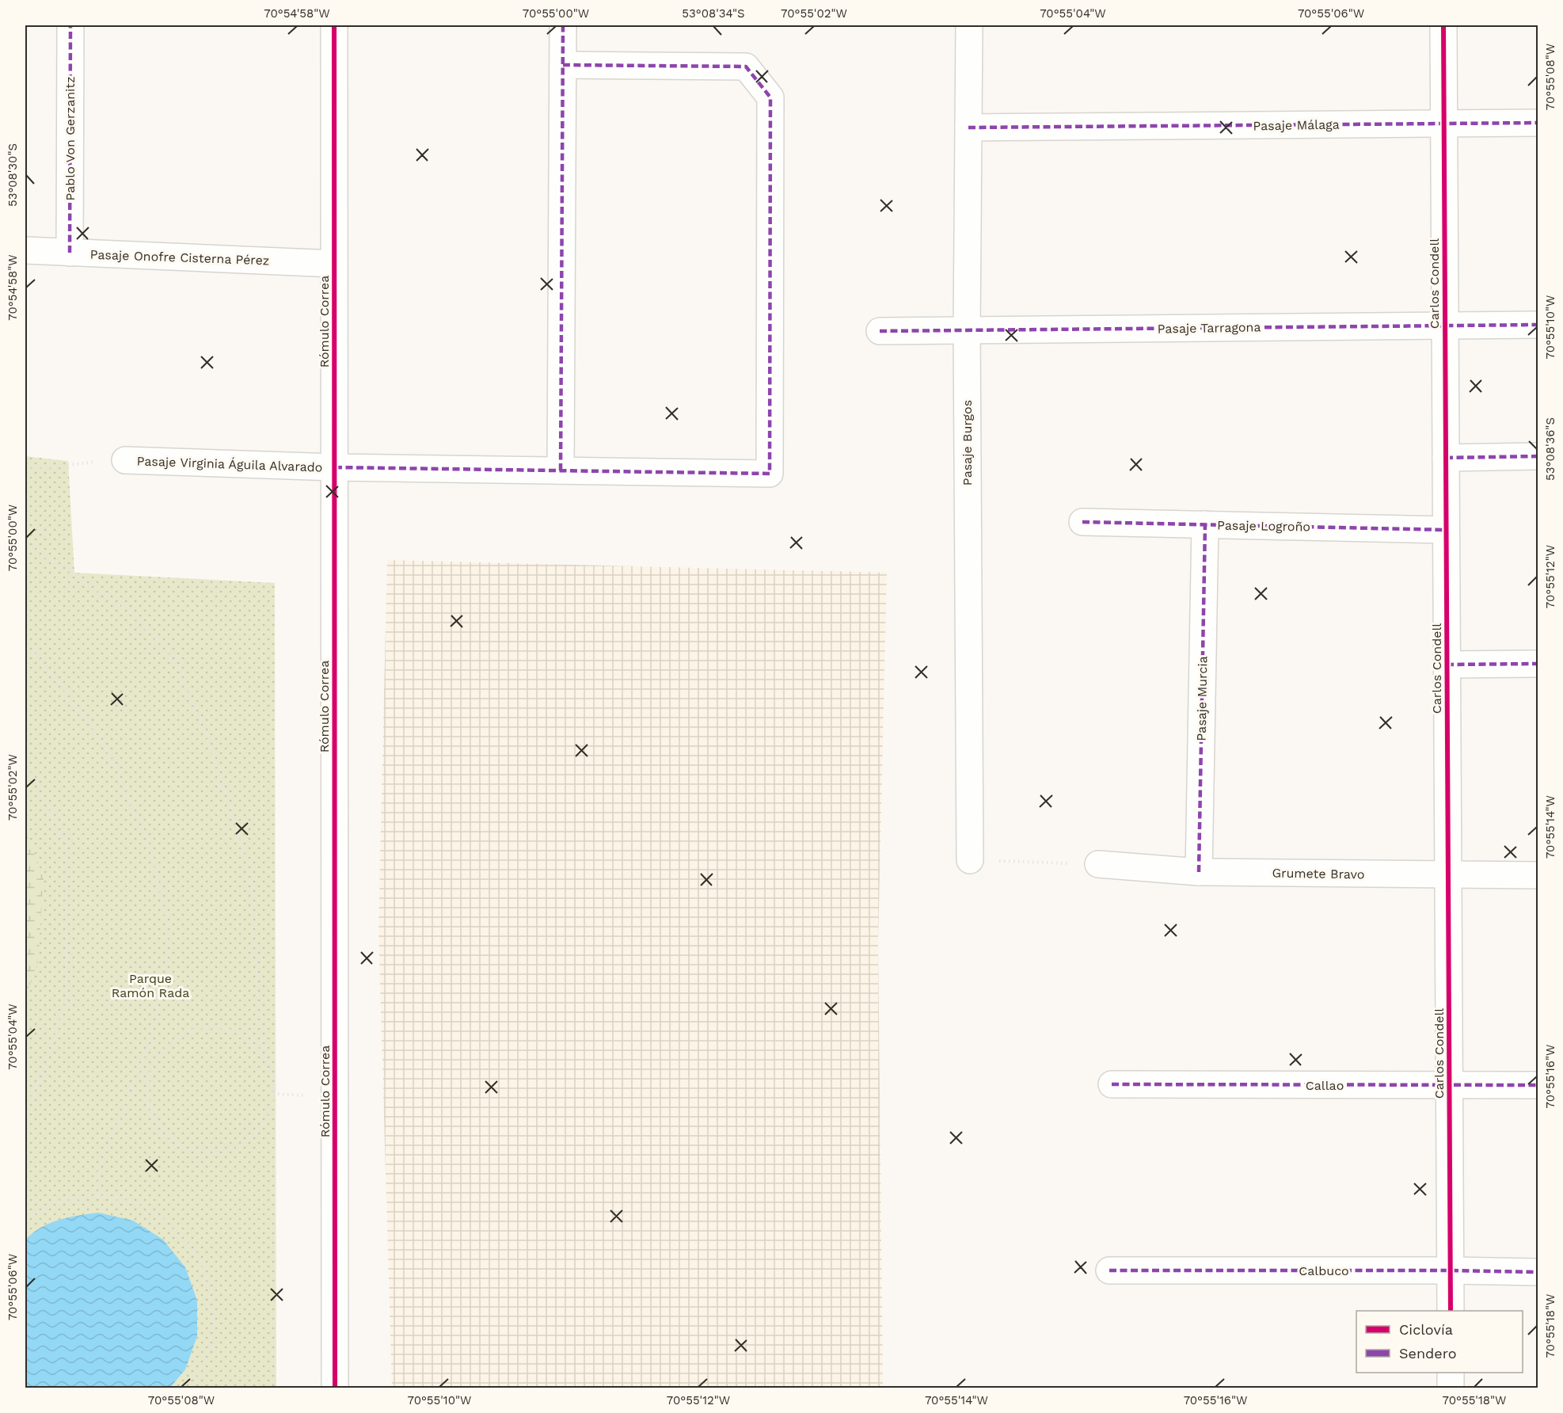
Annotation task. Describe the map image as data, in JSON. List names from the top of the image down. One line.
{"streets":{"street":["Pasaje Málaga","Pablo Von Gerzanitz","Pasaje Onofre Cisterna Pérez","Carlos Condell","Rómulo Correa","Pasaje Tarragona","Pasaje Burgos","Pasaje Virginia Águila Alvarado","Pasaje Logroño","Pasaje Murcia","Grumete Bravo","Callao","Calbuco"]},"crossings":[["Pasaje Málaga","Carlos Condell"],["Pasaje Málaga","Pasaje Burgos"],["Pablo Von Gerzanitz","Pasaje Onofre Cisterna Pérez"],["Pasaje Onofre Cisterna Pérez","Rómulo Correa"],["Carlos Condell","Pasaje Tarragona"],["Carlos Condell","Pasaje Logroño"],["Carlos Condell","Grumete Bravo"],["Carlos Condell","Callao"],["Carlos Condell","Calbuco"],["Rómulo Correa","Pasaje Virginia Águila Alvarado"],["Pasaje Tarragona","Pasaje Burgos"],["Pasaje Logroño","Pasaje Murcia"],["Pasaje Murcia","Grumete Bravo"]],"parks":["Parque Ramón Rada"],"legend":["Ciclovía","Sendero"],"coordinates":["70°54'58\"W","70°55'00\"W","53°08'34\"S","70°55'02\"W","70°55'04\"W","70°55'06\"W","70°55'08\"W","53°08'30\"S","70°55'10\"W","53°08'36\"S","70°55'12\"W","70°55'14\"W","70°55'16\"W","70°55'18\"W"]}
